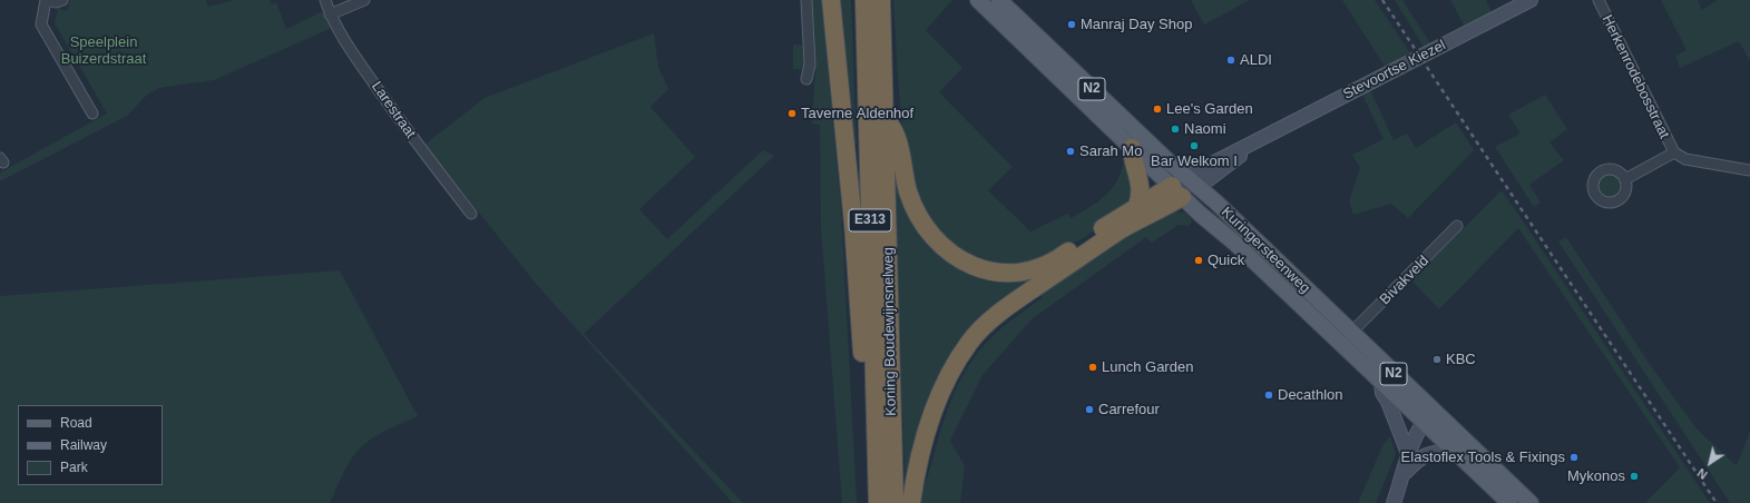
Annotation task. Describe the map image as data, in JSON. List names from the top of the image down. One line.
{"streets":{"highway":["E313","Koning Boudewijnsnelweg"],"main road":["Stevoortse Kiezel","N2","Kuringersteenweg"],"street":["Herkenrodebosstraat","Larestraat","Bivakveld"]},"crossings":[["Stevoortse Kiezel","Kuringersteenweg"],["Kuringersteenweg","Bivakveld"]],"parks":["Speelplein Buizerdstraat"],"places":["Manraj Day Shop","ALDI","Lee's Garden","Taverne Aldenhof","Naomi","Bar Welkom I","Sarah Mo","Quick","KBC","Lunch Garden","Decathlon","Carrefour","Elastoflex Tools & Fixings","Mykonos"],"legend":["Road","Railway","Park"],"north":"bottom left"}
